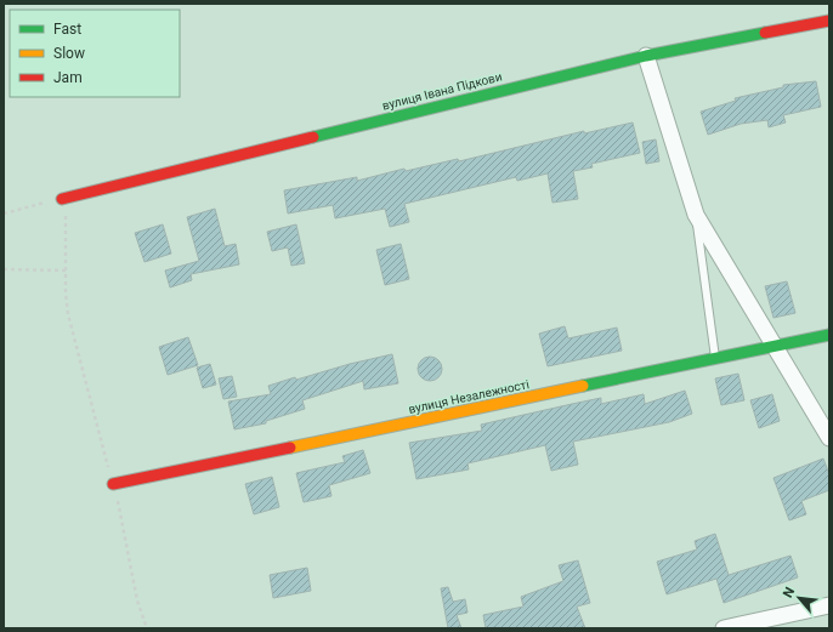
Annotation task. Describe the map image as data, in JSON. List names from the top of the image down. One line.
{"streets":{"street":["вулиця Івана Підкови","вулиця Незалежності"]},"legend":["Fast","Slow","Jam"],"north":"top left"}
